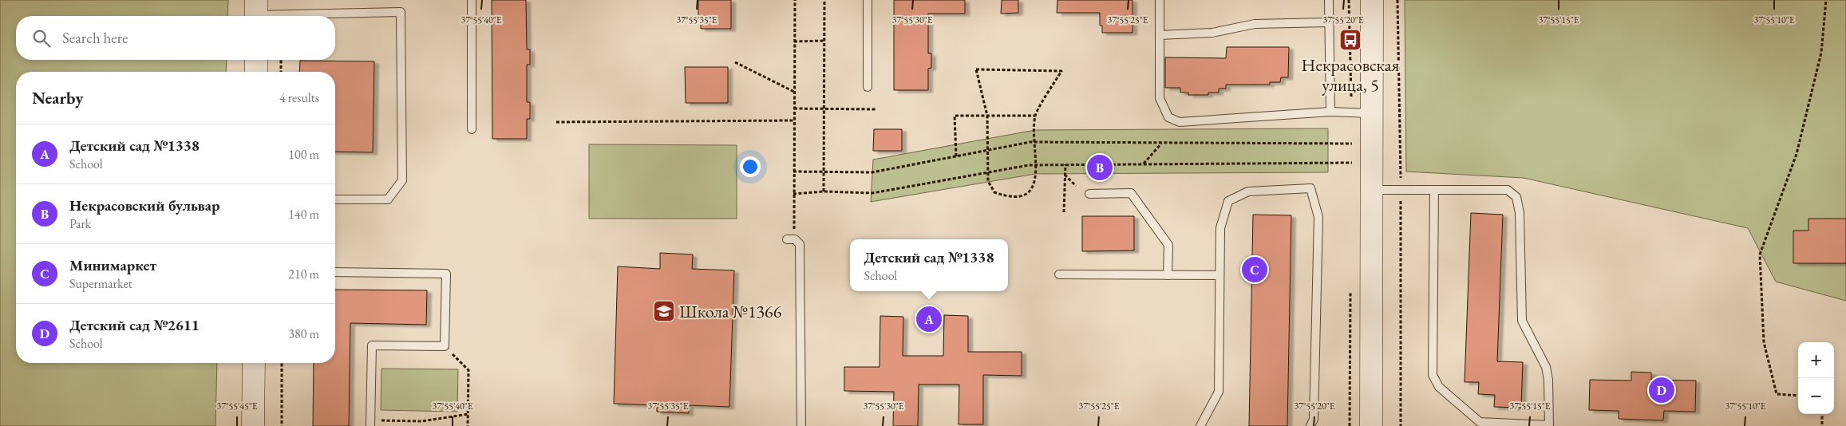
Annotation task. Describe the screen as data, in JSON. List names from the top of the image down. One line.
{"places":{"bus stop":["Некрасовская улица, 5"],"school or university":["Школа №1366"]},"page":{"search":"Search here","heading":["Nearby","4 results"],"list":[{"mark":"A","name":"Детский сад №1338","note":"School","value":"100 m"},{"mark":"B","name":"Некрасовский бульвар","note":"Park","value":"140 m"},{"mark":"C","name":"Минимаркет","note":"Supermarket","value":"210 m"},{"mark":"D","name":"Детский сад №2611","note":"School","value":"380 m"}],"pins":["B","C","A","D"],"popup":["Детский сад №1338","School"],"map_buttons":["+","−"]},"coordinates":["37°55'40\"E","37°55'35\"E","37°55'30\"E","37°55'25\"E","37°55'20\"E","37°55'15\"E","37°55'10\"E","37°55'45\"E"]}
